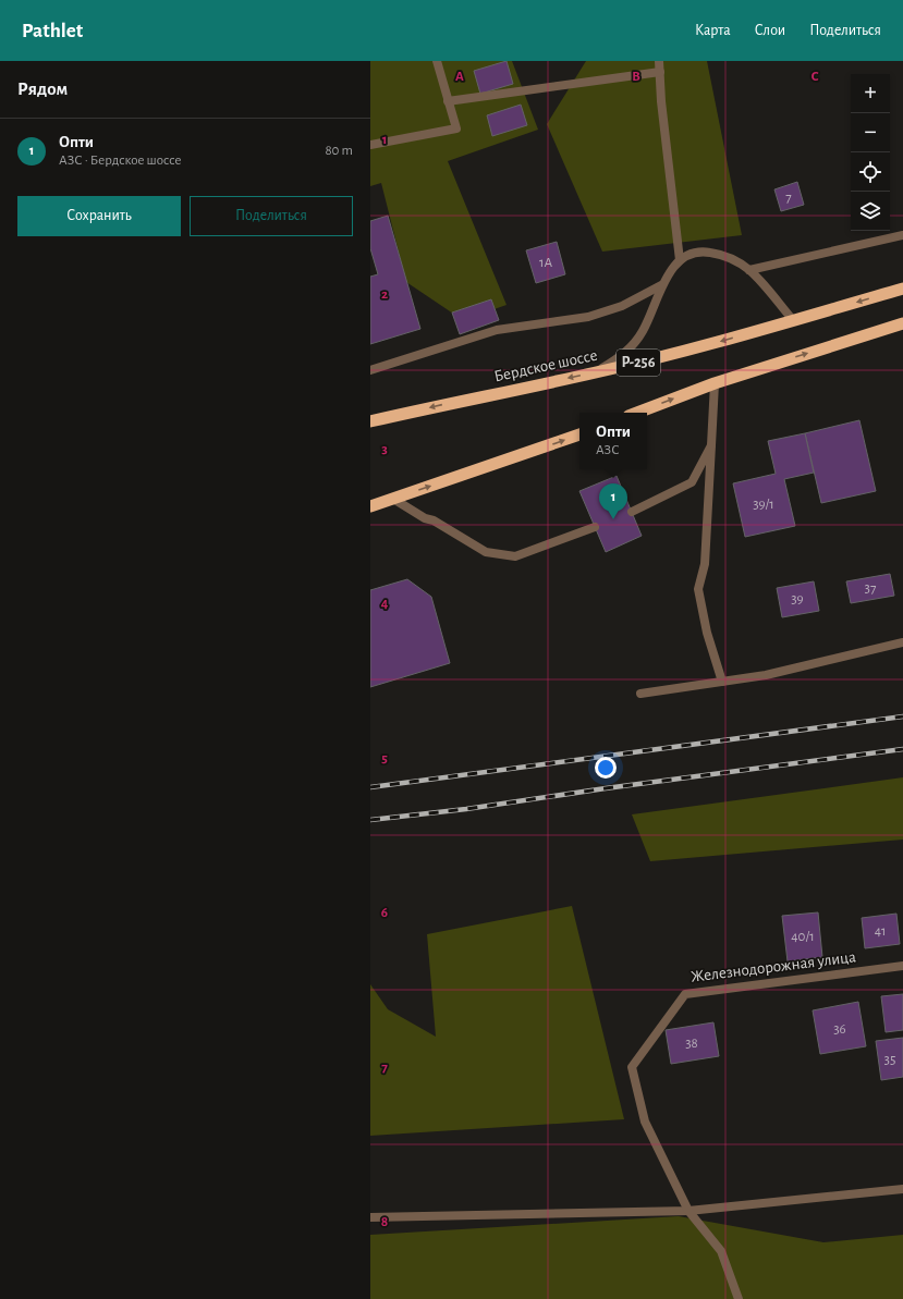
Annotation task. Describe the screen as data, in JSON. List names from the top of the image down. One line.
{"streets":{"highway":["Р-256","Бердское шоссе"],"street":["Железнодорожная улица"]},"house_numbers":["7","1А","39/1","37","39","41","40/1","36","38","35"],"page":{"header":"Pathlet","nav":["Карта","Слои","Поделиться"],"heading":"Рядом","map_buttons":["+","−"],"list":[{"mark":"1","name":"Опти","note":"АЗС · Бердское шоссе","value":"80 m"}],"buttons":["Сохранить","Поделиться"],"popup":["Опти","АЗС"],"pins":"1"},"grid":{"columns":["A","B","C"],"rows":["1","2","3","4","5","6","7","8"]}}
